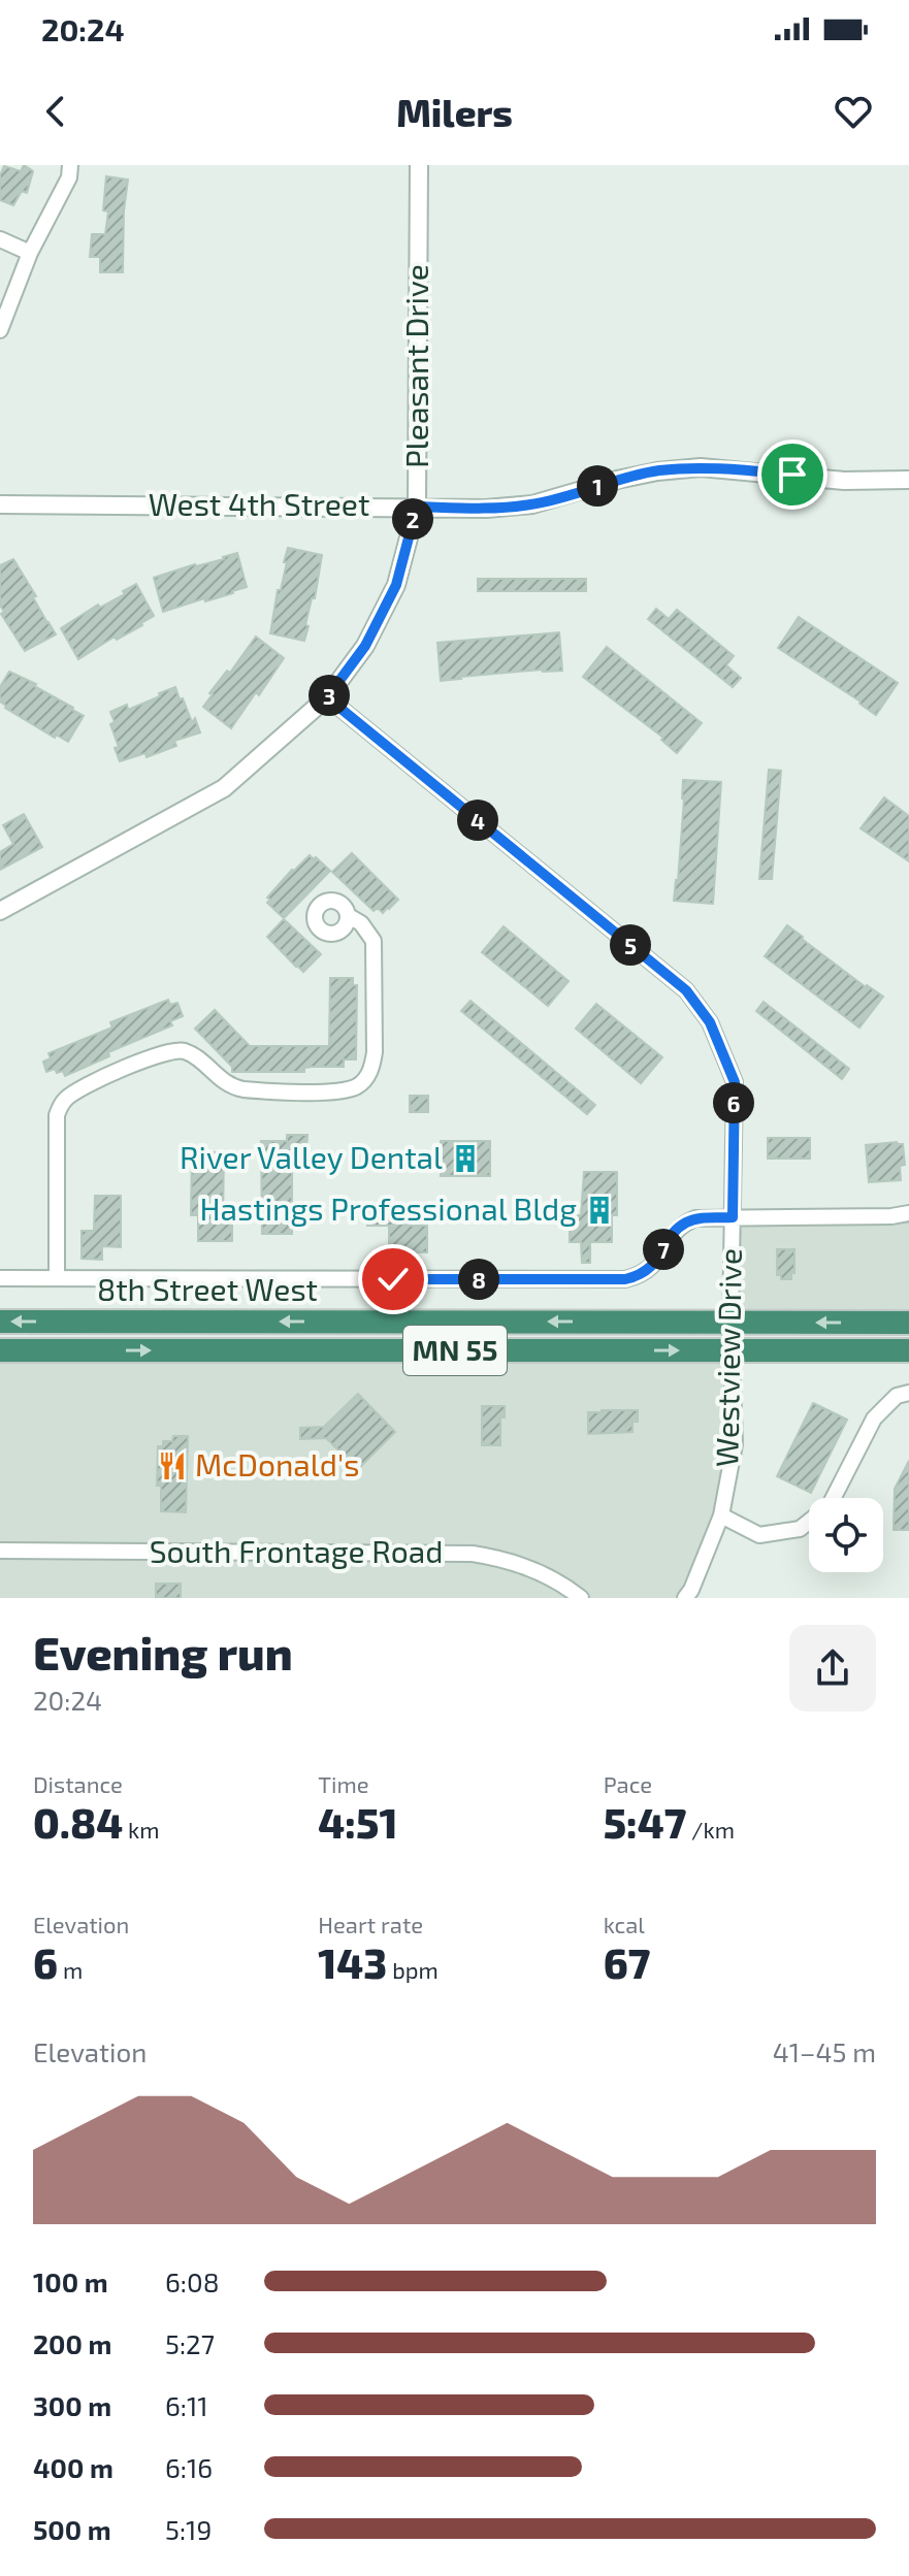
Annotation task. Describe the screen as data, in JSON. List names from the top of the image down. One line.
{"streets":{"highway":["8th Street West","MN 55"],"street":["Pleasant Drive","West 4th Street","Westview Drive","South Frontage Road"]},"crossings":[["Pleasant Drive","West 4th Street"],["Pleasant Drive","Westview Drive"],["8th Street West","Westview Drive"]],"places":{"building":["River Valley Dental","Hastings Professional Bldg"],"restaurant":["McDonald's"]},"page":{"status":"20:24","header":"Milers","pins":["1","2","3","4","5","6","7","8"],"heading":["Evening run","20:24"],"stats":[["Distance","0.84 km"],["Time","4:51"],["Pace","5:47 /km"],["Elevation","6 m"],["Heart rate","143 bpm"],["kcal","67"]],"chart":["Elevation","41–45 m"],"list":[{"name":"100 m","note":"6:08"},{"name":"200 m","note":"5:27"},{"name":"300 m","note":"6:11"},{"name":"400 m","note":"6:16"},{"name":"500 m","note":"5:19"}]}}
